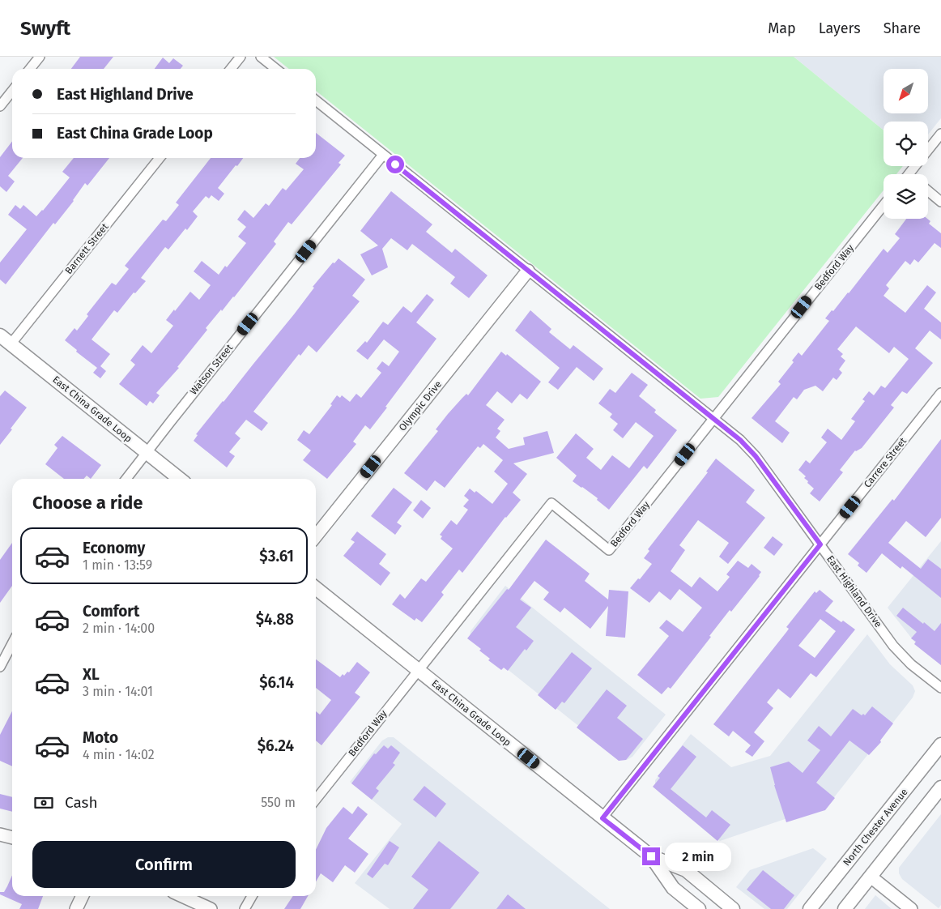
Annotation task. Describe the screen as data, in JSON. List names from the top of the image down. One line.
{"streets":{"main road":["East China Grade Loop","North Chester Avenue"],"street":["Barnett Street","Bedford Way","Watson Street","Olympic Drive","Carrere Street","East Highland Drive"]},"crossings":[["Barnett Street","East China Grade Loop"],["Bedford Way","East China Grade Loop"],["Bedford Way","East Highland Drive"],["Watson Street","East China Grade Loop"],["Watson Street","East Highland Drive"],["Olympic Drive","East Highland Drive"],["East China Grade Loop","Carrere Street"],["Carrere Street","East Highland Drive"]],"north":"bottom left","page":{"header":"Swyft","nav":["Map","Layers","Share"],"banner":["East Highland Drive","East China Grade Loop"],"heading":"Choose a ride","list":[{"name":"Economy","note":"1 min · 13:59","value":"$3.61"},{"name":"Comfort","note":"2 min · 14:00","value":"$4.88"},{"name":"XL","note":"3 min · 14:01","value":"$6.14"},{"name":"Moto","note":"4 min · 14:02","value":"$6.24"}],"pay":["Cash","550 m"],"buttons":"Confirm","bubble":"2 min"}}
